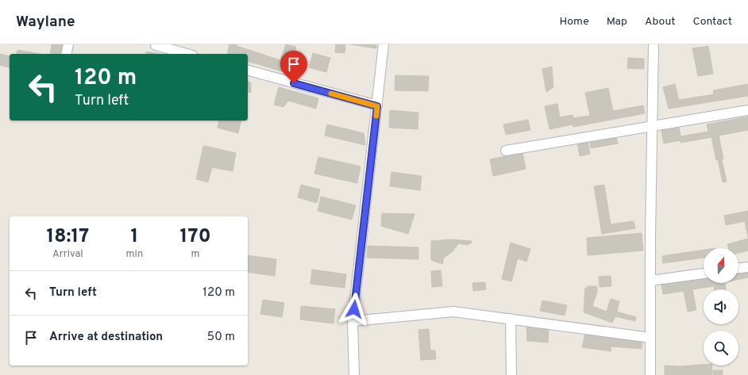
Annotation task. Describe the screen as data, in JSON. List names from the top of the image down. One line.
{"north":"top","page":{"header":"Waylane","nav":["Home","Map","About","Contact"],"turn":["120 m","Turn left"],"eta":["18:17","Arrival","1","min","170","m"],"list":[{"name":"Turn left","value":"120 m"},{"name":"Arrive at destination","value":"50 m"}]}}
